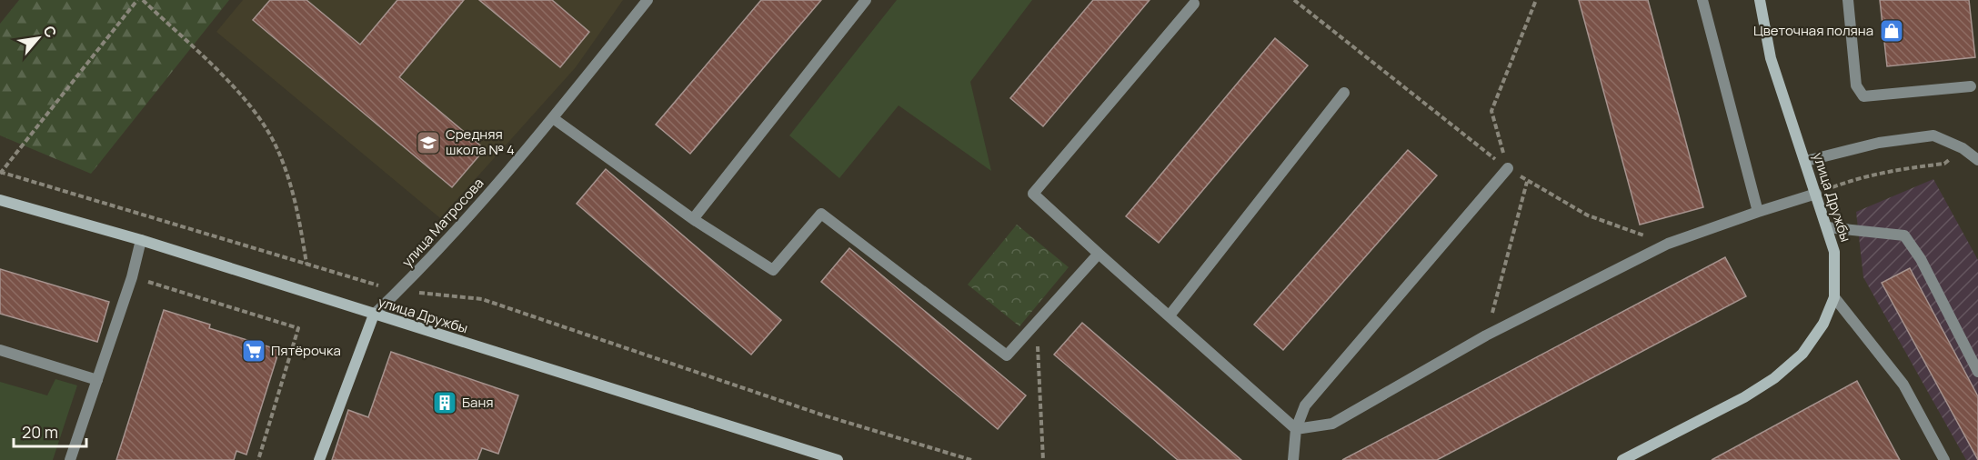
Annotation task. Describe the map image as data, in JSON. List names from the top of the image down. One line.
{"streets":{"street":["улица Дружбы","улица Матросова"]},"crossings":[["улица Дружбы","улица Матросова"]],"places":{"shop":["Цветочная поляна"],"school or university":["Средняя школа № 4"],"supermarket":["Пятёрочка"],"building":["Баня"]},"scale_bar":"20 m","north":"top right"}
